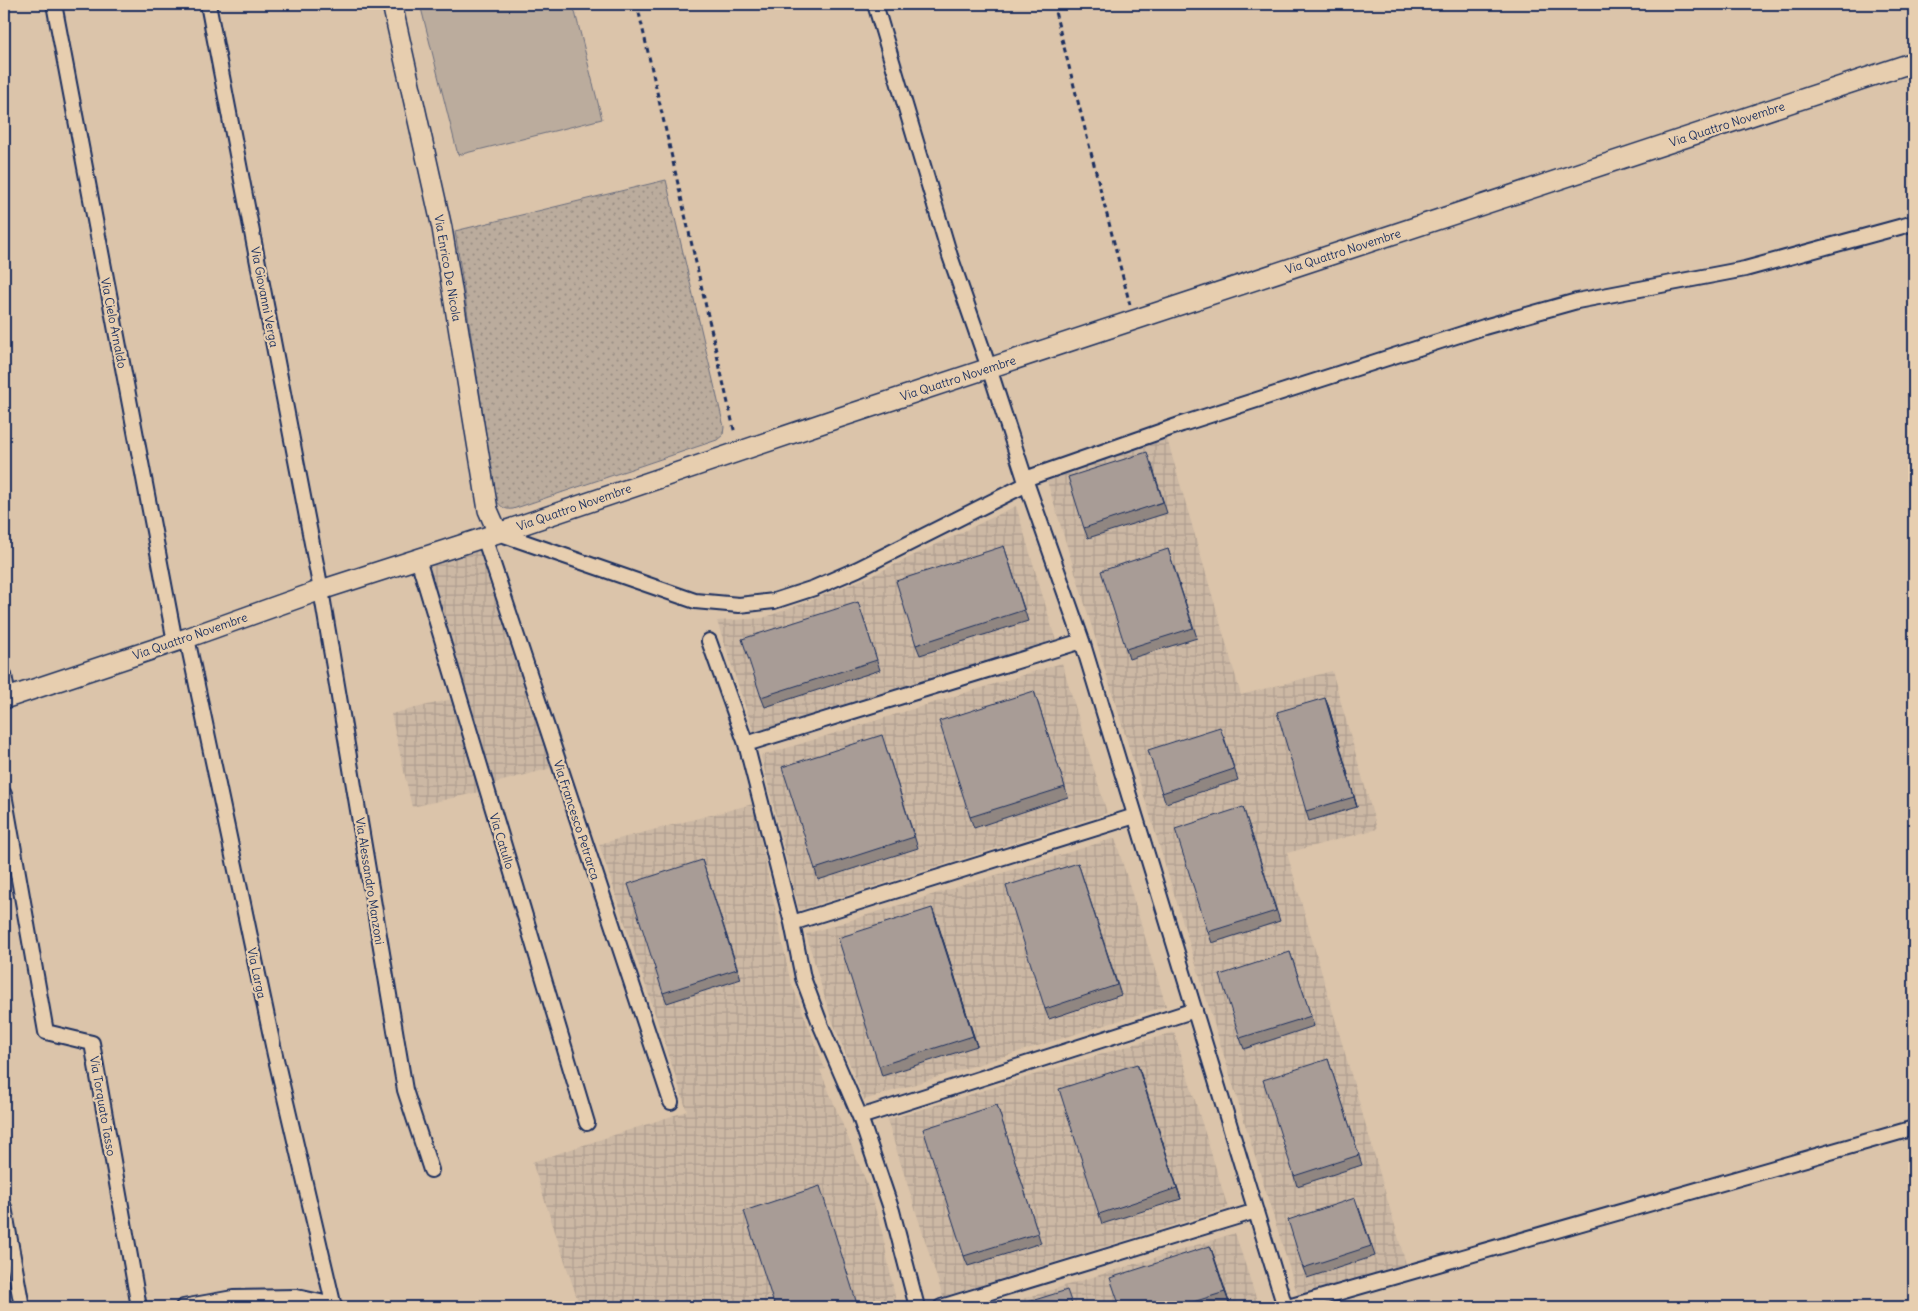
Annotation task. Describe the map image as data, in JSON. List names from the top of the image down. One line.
{"streets":{"street":["Via Quattro Novembre","Via Enrico De Nicola","Via Giovanni Verga","Via Cielo Arnaldo","Via Francesco Petrarca","Via Catullo","Via Alessandro Manzoni","Via Larga","Via Torquato Tasso"]},"crossings":[["Via Quattro Novembre","Via Enrico De Nicola"],["Via Quattro Novembre","Via Giovanni Verga"],["Via Quattro Novembre","Via Cielo Arnaldo"],["Via Quattro Novembre","Via Francesco Petrarca"],["Via Quattro Novembre","Via Catullo"],["Via Quattro Novembre","Via Alessandro Manzoni"],["Via Quattro Novembre","Via Larga"],["Via Enrico De Nicola","Via Francesco Petrarca"],["Via Giovanni Verga","Via Alessandro Manzoni"],["Via Cielo Arnaldo","Via Larga"]]}
